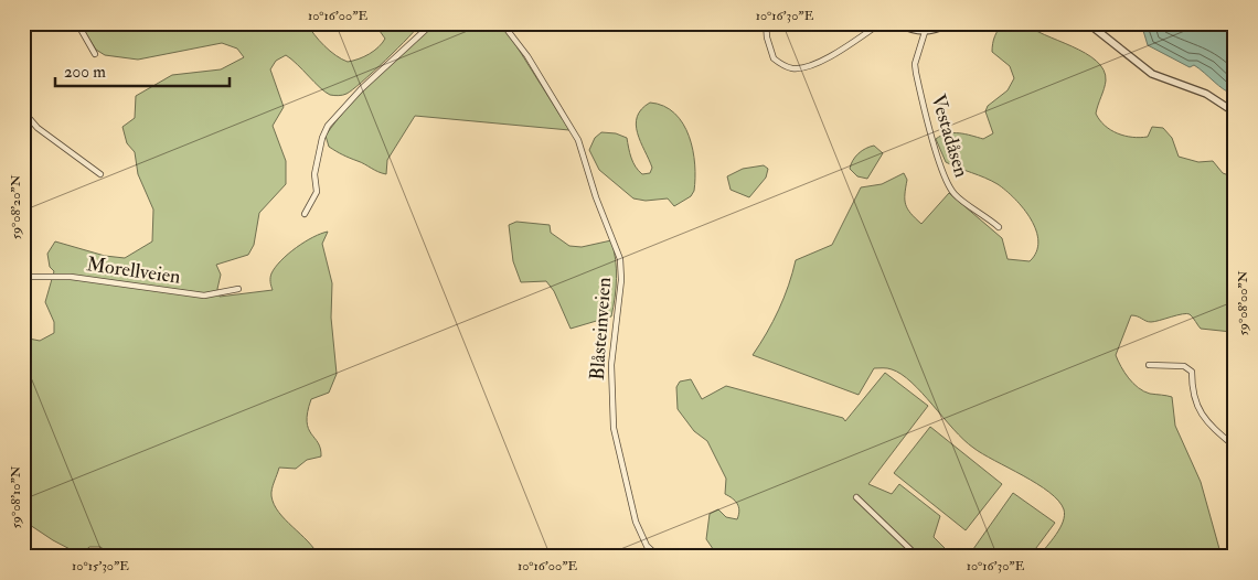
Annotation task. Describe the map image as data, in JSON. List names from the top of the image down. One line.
{"streets":{"street":["Vestadåsen","Morellveien","Blåsteinveien"]},"scale_bar":"200 m","coordinates":["10°16'00\"E","10°16'30\"E","59°08'20\"N","59°08'00\"N","59°08'10\"N","10°15'30\"E"]}
